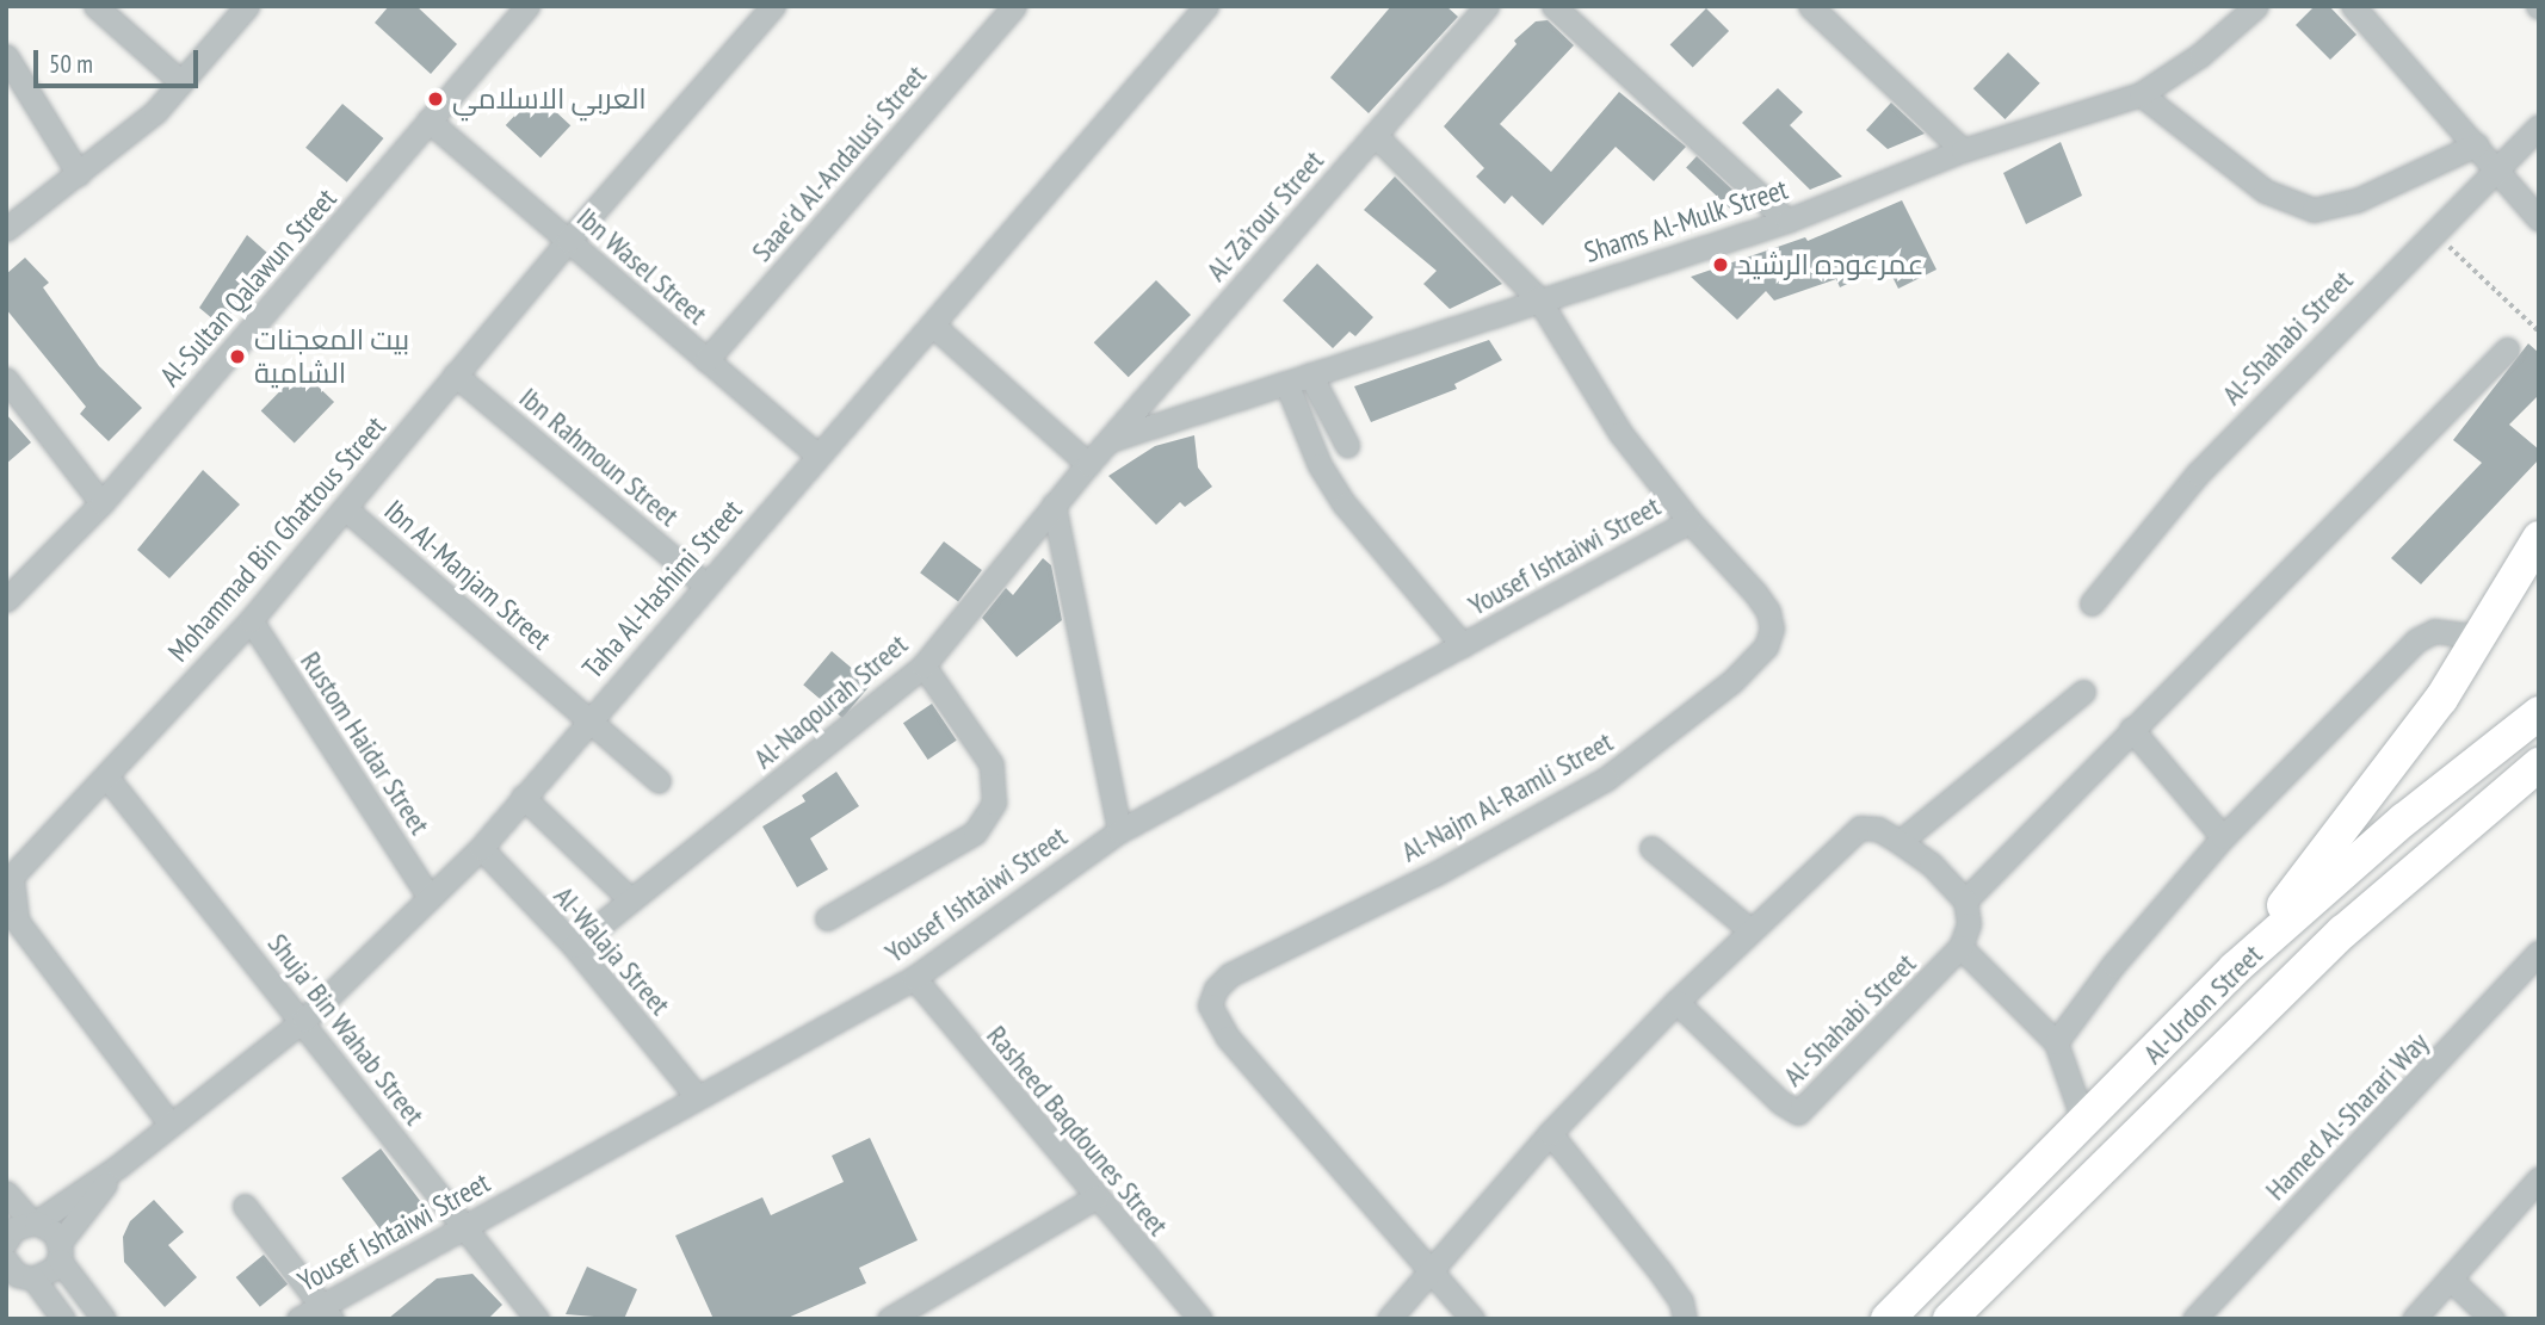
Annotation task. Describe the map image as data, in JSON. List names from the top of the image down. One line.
{"streets":{"highway":["Al-Urdon Street"],"street":["Saae'd Al-Andalusi Street","Al-Za’rour Street","Shams Al-Mulk Street","Ibn Wasel Street","Al-Sultan Qalawun Street","Al-Shahabi Street","Ibn Rahmoun Street","Mohammad Bin Ghattous Street","Yousef Ishtaiwi Street","Ibn Al-Manjam Street","Taha Al-Hashimi Street","Al-Naqourah Street","Rustom Haidar Street","Al-Najm Al-Ramli Street","Al-Walaja Street","Shuja' Bin Wahab Street","Hamed Al-Sharari Way","Rasheed Baqdounes Street"]},"crossings":[["Saae'd Al-Andalusi Street","Ibn Wasel Street"],["Al-Za’rour Street","Shams Al-Mulk Street"],["Al-Za’rour Street","Al-Naqourah Street"],["Al-Za’rour Street","Al-Najm Al-Ramli Street"],["Shams Al-Mulk Street","Al-Najm Al-Ramli Street"],["Ibn Wasel Street","Al-Sultan Qalawun Street"],["Ibn Wasel Street","Mohammad Bin Ghattous Street"],["Ibn Wasel Street","Taha Al-Hashimi Street"],["Ibn Rahmoun Street","Mohammad Bin Ghattous Street"],["Ibn Rahmoun Street","Taha Al-Hashimi Street"],["Mohammad Bin Ghattous Street","Ibn Al-Manjam Street"],["Mohammad Bin Ghattous Street","Taha Al-Hashimi Street"],["Mohammad Bin Ghattous Street","Rustom Haidar Street"],["Mohammad Bin Ghattous Street","Shuja' Bin Wahab Street"],["Yousef Ishtaiwi Street","Al-Najm Al-Ramli Street"],["Yousef Ishtaiwi Street","Al-Walaja Street"],["Yousef Ishtaiwi Street","Shuja' Bin Wahab Street"],["Yousef Ishtaiwi Street","Rasheed Baqdounes Street"],["Ibn Al-Manjam Street","Taha Al-Hashimi Street"],["Taha Al-Hashimi Street","Rustom Haidar Street"],["Taha Al-Hashimi Street","Al-Walaja Street"],["Taha Al-Hashimi Street","Shuja' Bin Wahab Street"],["Al-Naqourah Street","Al-Walaja Street"]],"places":["العربي الاسلامي","عمرعوده الرشيد","بيت المعجنات الشامية"],"scale_bar":"50 m"}
